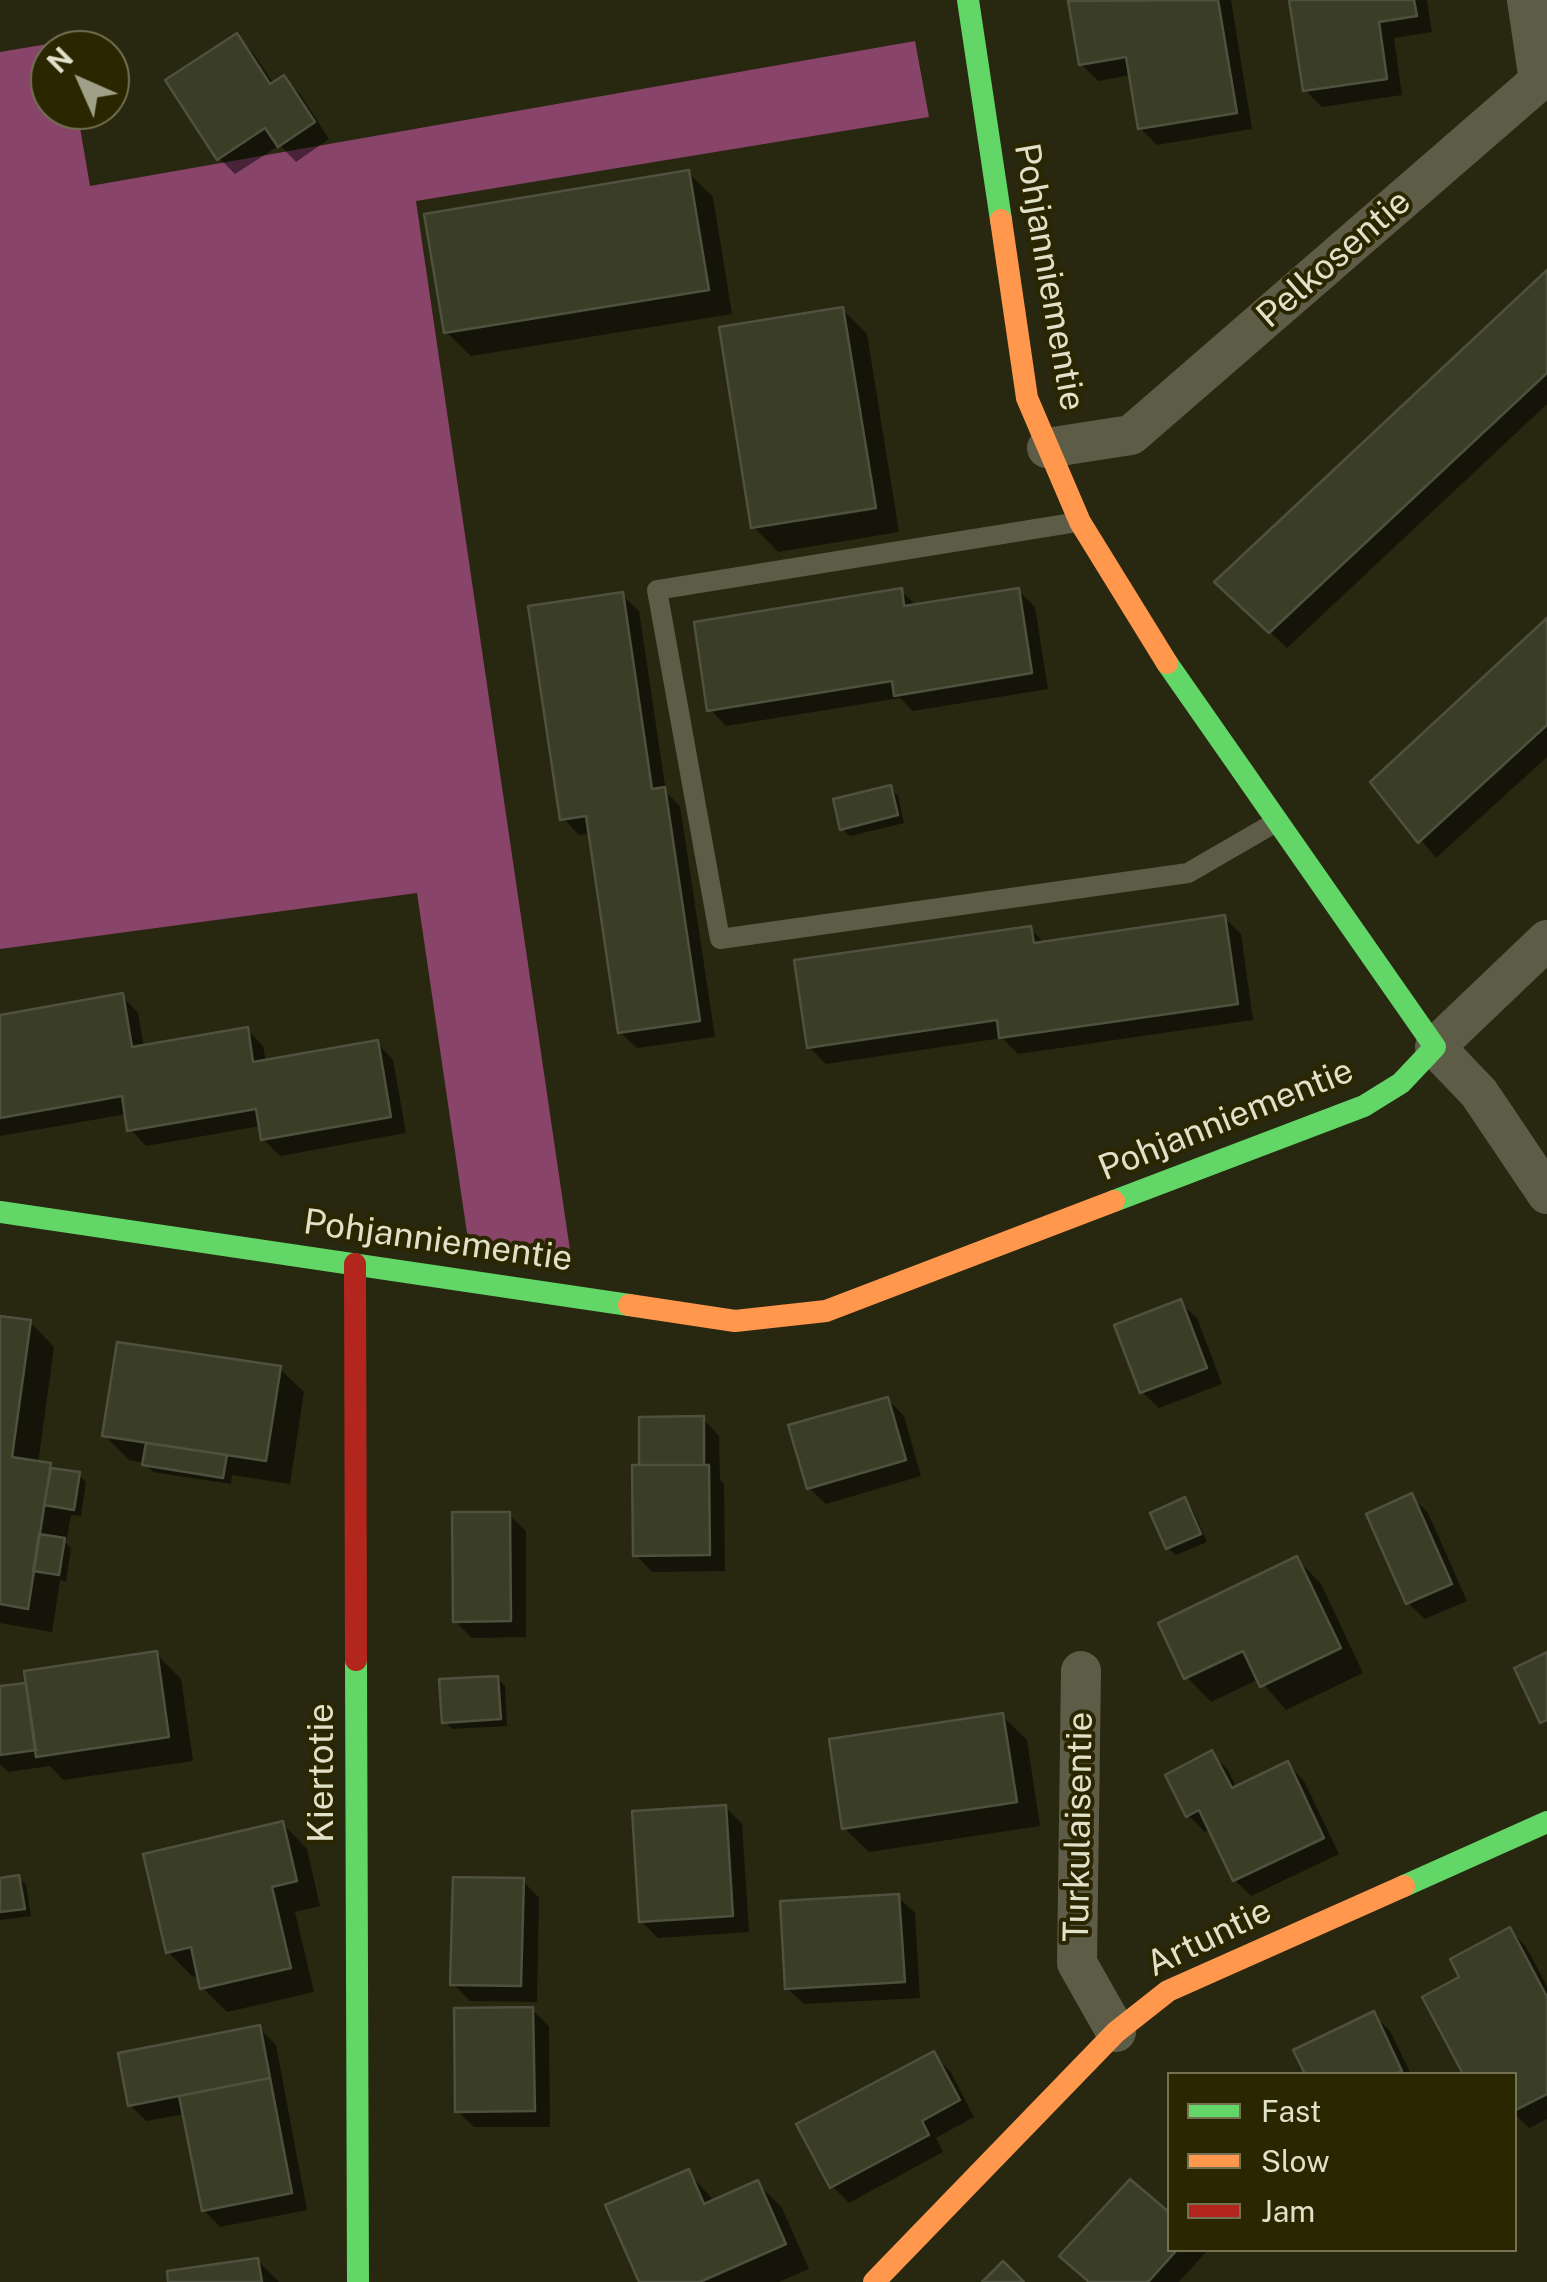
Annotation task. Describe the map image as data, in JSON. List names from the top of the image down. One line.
{"streets":{"street":["Pelkosentie","Pohjanniementie","Kiertotie","Turkulaisentie","Artuntie"]},"crossings":[["Pelkosentie","Pohjanniementie"],["Pohjanniementie","Kiertotie"],["Turkulaisentie","Artuntie"]],"legend":["Fast","Slow","Jam"],"north":"top left"}
